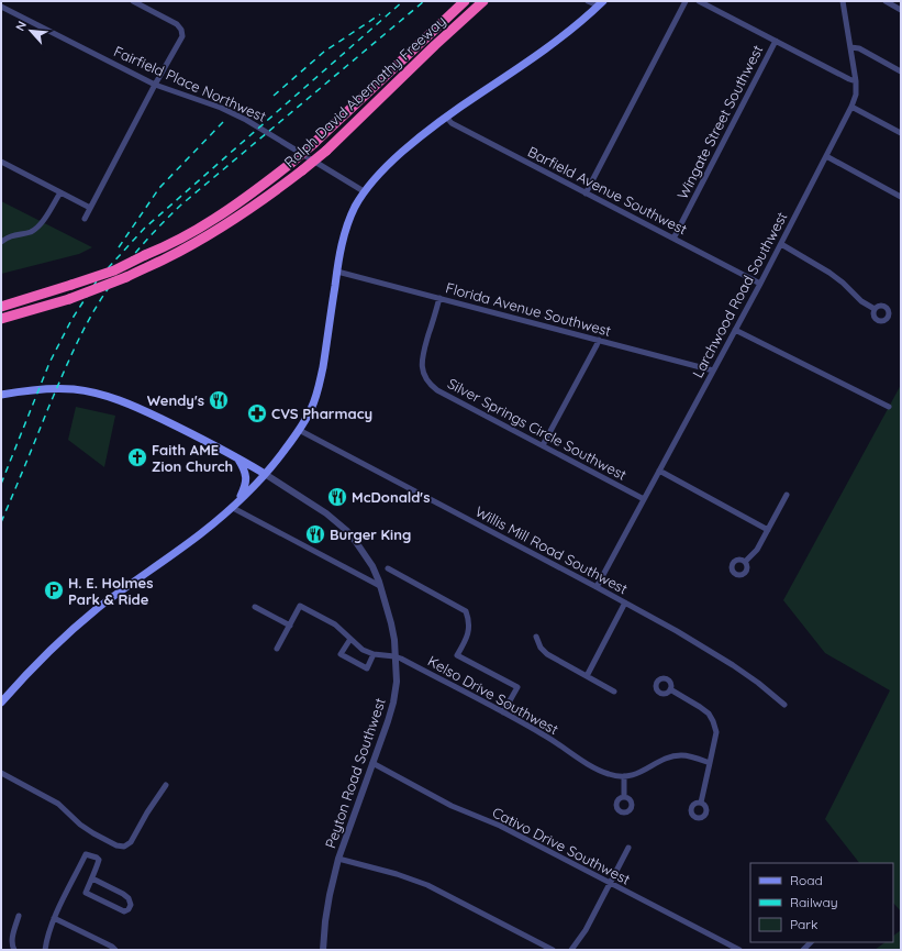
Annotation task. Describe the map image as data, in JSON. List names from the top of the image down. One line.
{"streets":{"highway":["Ralph David Abernathy Freeway"],"street":["Fairfield Place Northwest","Wingate Street Southwest","Barfield Avenue Southwest","Larchwood Road Southwest","Florida Avenue Southwest","Silver Springs Circle Southwest","Willis Mill Road Southwest","Kelso Drive Southwest","Peyton Road Southwest","Cativo Drive Southwest"]},"crossings":[["Wingate Street Southwest","Barfield Avenue Southwest"],["Barfield Avenue Southwest","Larchwood Road Southwest"],["Larchwood Road Southwest","Florida Avenue Southwest"],["Larchwood Road Southwest","Silver Springs Circle Southwest"],["Larchwood Road Southwest","Willis Mill Road Southwest"],["Florida Avenue Southwest","Silver Springs Circle Southwest"],["Kelso Drive Southwest","Peyton Road Southwest"],["Peyton Road Southwest","Cativo Drive Southwest"]],"places":{"restaurant":["Wendy's","McDonald's","Burger King"],"pharmacy":["CVS Pharmacy"],"church":["Faith AME Zion Church"],"parking":["H. E. Holmes Park & Ride"]},"legend":["Road","Railway","Park"],"north":"top left"}
